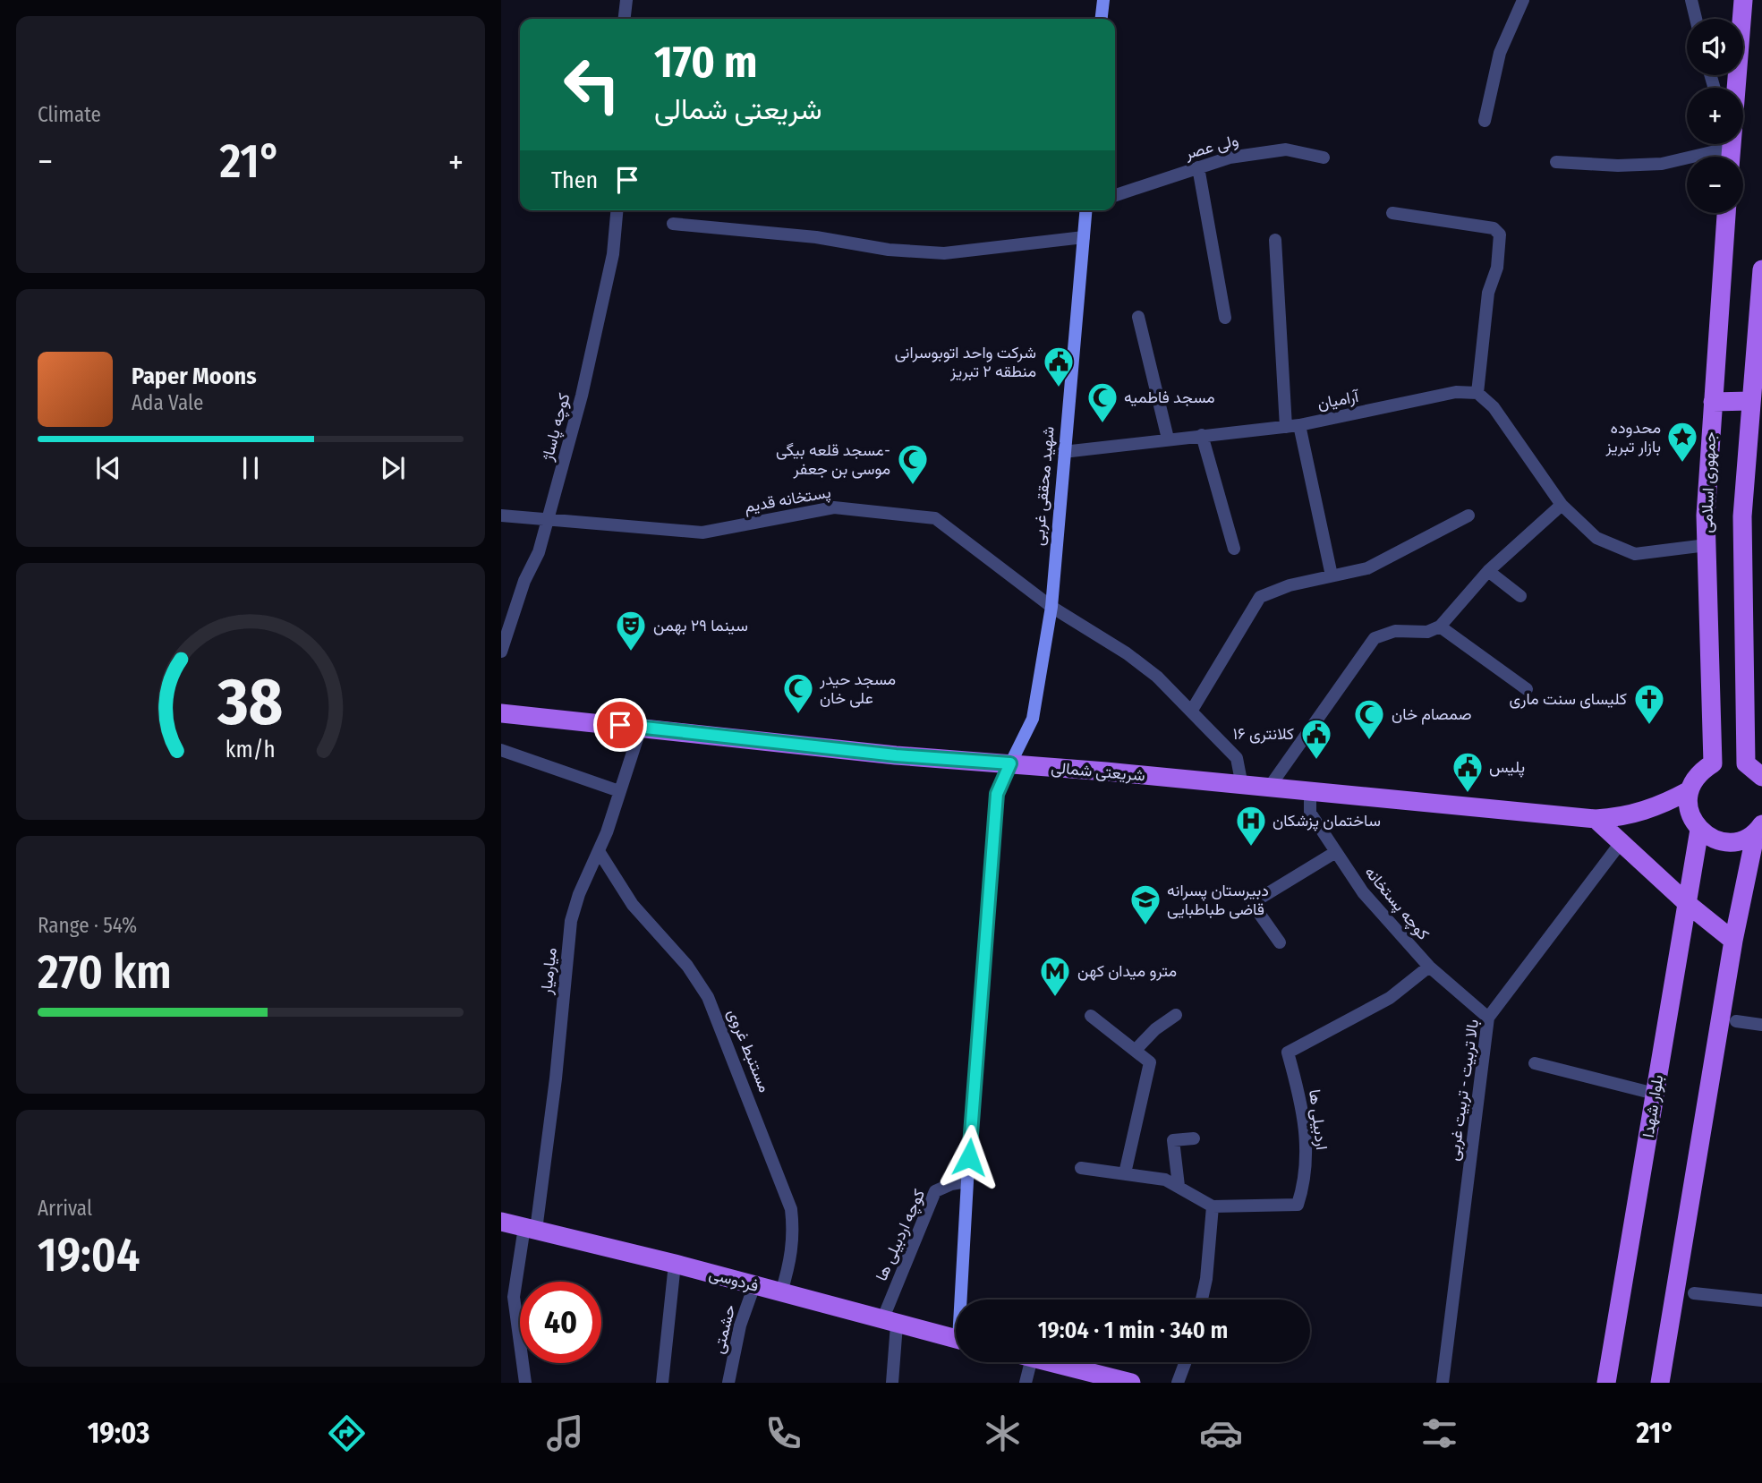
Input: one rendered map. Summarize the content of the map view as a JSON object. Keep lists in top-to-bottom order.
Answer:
{
  "streets": {
    "main road": [
      "جمهوری اسلامی",
      "شریعتی شمالی",
      "بلوار شهدا",
      "فردوسی"
    ],
    "street": [
      "ولی عصر",
      "آرامیان",
      "کوچه پاساژ",
      "شهید محققی غربی",
      "پستخانه قدیم",
      "کوچه پستخانه",
      "میارمیار",
      "مستنبط غروی",
      "بالا تربیت - تربیت غربی",
      "اردبیلی ها",
      "کوچه اردبیلی ها",
      "حشمتی"
    ]
  },
  "crossings": [
    ["آرامیان", "شهید محققی غربی"],
    ["کوچه پاساژ", "پستخانه قدیم"],
    ["جمهوری اسلامی", "شریعتی شمالی"],
    ["شهید محققی غربی", "پستخانه قدیم"],
    ["شهید محققی غربی", "شریعتی شمالی"],
    ["شهید محققی غربی", "کوچه اردبیلی ها"],
    ["پستخانه قدیم", "شریعتی شمالی"],
    ["شریعتی شمالی", "کوچه پستخانه"],
    ["شریعتی شمالی", "میارمیار"],
    ["کوچه پستخانه", "بالا تربیت - تربیت غربی"],
    ["کوچه پستخانه", "اردبیلی ها"],
    ["میارمیار", "مستنبط غروی"],
    ["میارمیار", "فردوسی"],
    ["مستنبط غروی", "فردوسی"],
    ["کوچه اردبیلی ها", "فردوسی"],
    ["فردوسی", "حشمتی"]
  ],
  "places": {
    "public building": ["شرکت واحد اتوبوسرانی منطقه ۲ تبریز", "کلانتری ۱۶", "پلیس"],
    "mosque": [
      "مسجد فاطمیه",
      "مسجد قلعه بیگی- موسی بن جعفر",
      "مسجد حیدر علی خان",
      "صمصام خان"
    ],
    "place": ["محدوده بازار تبریز"],
    "theatre": ["سینما ۲۹ بهمن"],
    "church": ["کلیسای سنت ماری"],
    "hospital": ["ساختمان پزشکان"],
    "school or university": ["دبیرستان پسرانه قاضی طباطبایی"],
    "metro station": ["مترو میدان کهن"]
  },
  "page": {
    "tile": [
      "Climate",
      ["Range · 54%", "270 km"],
      ["Arrival", "19:04"]
    ],
    "map_buttons": ["+", "−"],
    "turn": ["170 m", "شریعتی شمالی"],
    "heat": ["−", "21°", "+"],
    "then": "Then",
    "song": ["Paper Moons", "Ada Vale"],
    "limit": "40",
    "trip": "19:04 · 1 min · 340 m",
    "tabs": ["19:03", "21°"],
    "gauge": ["38", "km/h"]
  }
}
